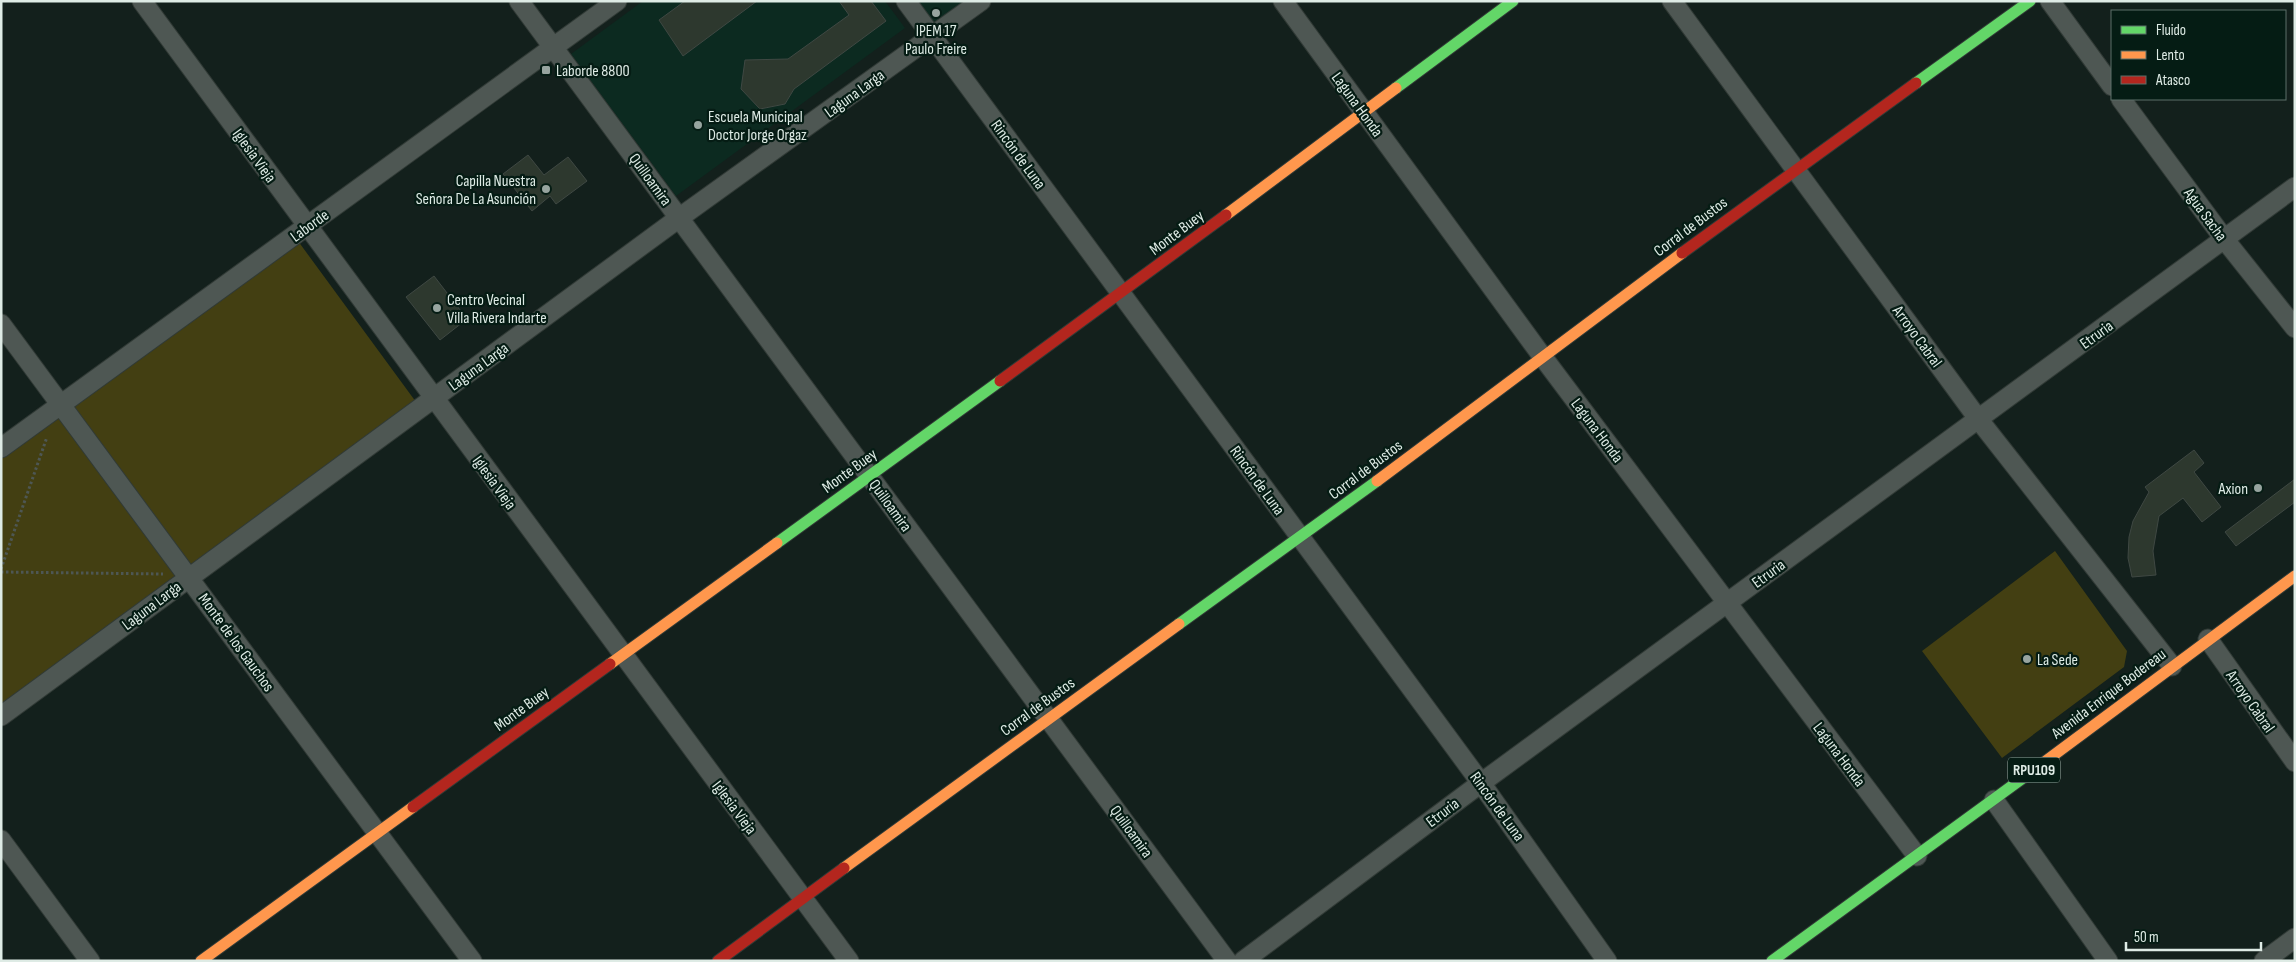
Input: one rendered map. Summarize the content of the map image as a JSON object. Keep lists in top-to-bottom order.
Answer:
{
  "streets": {
    "street": [
      "Laguna Larga",
      "Laguna Honda",
      "Rincón de Luna",
      "Iglesia Vieja",
      "Quilloamira",
      "Agua Sacha",
      "Laborde",
      "Corral de Bustos",
      "Monte Buey",
      "Etruria",
      "Arroyo Cabral",
      "Monte de los Gauchos",
      "Avenida Enrique Bodereau",
      "RPU109"
    ]
  },
  "crossings": [
    ["Laguna Larga", "Rincón de Luna"],
    ["Laguna Larga", "Iglesia Vieja"],
    ["Laguna Larga", "Quilloamira"],
    ["Laguna Larga", "Monte de los Gauchos"],
    ["Laguna Honda", "Corral de Bustos"],
    ["Laguna Honda", "Monte Buey"],
    ["Laguna Honda", "Etruria"],
    ["Laguna Honda", "Avenida Enrique Bodereau"],
    ["Rincón de Luna", "Corral de Bustos"],
    ["Rincón de Luna", "Monte Buey"],
    ["Rincón de Luna", "Etruria"],
    ["Iglesia Vieja", "Laborde"],
    ["Iglesia Vieja", "Corral de Bustos"],
    ["Iglesia Vieja", "Monte Buey"],
    ["Quilloamira", "Laborde"],
    ["Quilloamira", "Corral de Bustos"],
    ["Quilloamira", "Monte Buey"],
    ["Agua Sacha", "Etruria"],
    ["Laborde", "Monte de los Gauchos"],
    ["Corral de Bustos", "Arroyo Cabral"],
    ["Monte Buey", "Monte de los Gauchos"],
    ["Etruria", "Arroyo Cabral"],
    ["Arroyo Cabral", "Avenida Enrique Bodereau"]
  ],
  "places": {
    "other": [
      "IPEM 17 Paulo Freire",
      "Escuela Municipal Doctor Jorge Orgaz",
      "Capilla Nuestra Señora De La Asunción",
      "Centro Vecinal Villa Rivera Indarte",
      "Axion",
      "La Sede"
    ],
    "transit": ["Laborde 8800"]
  },
  "legend": ["Fluido", "Lento", "Atasco"],
  "scale_bar": "50 m"
}
